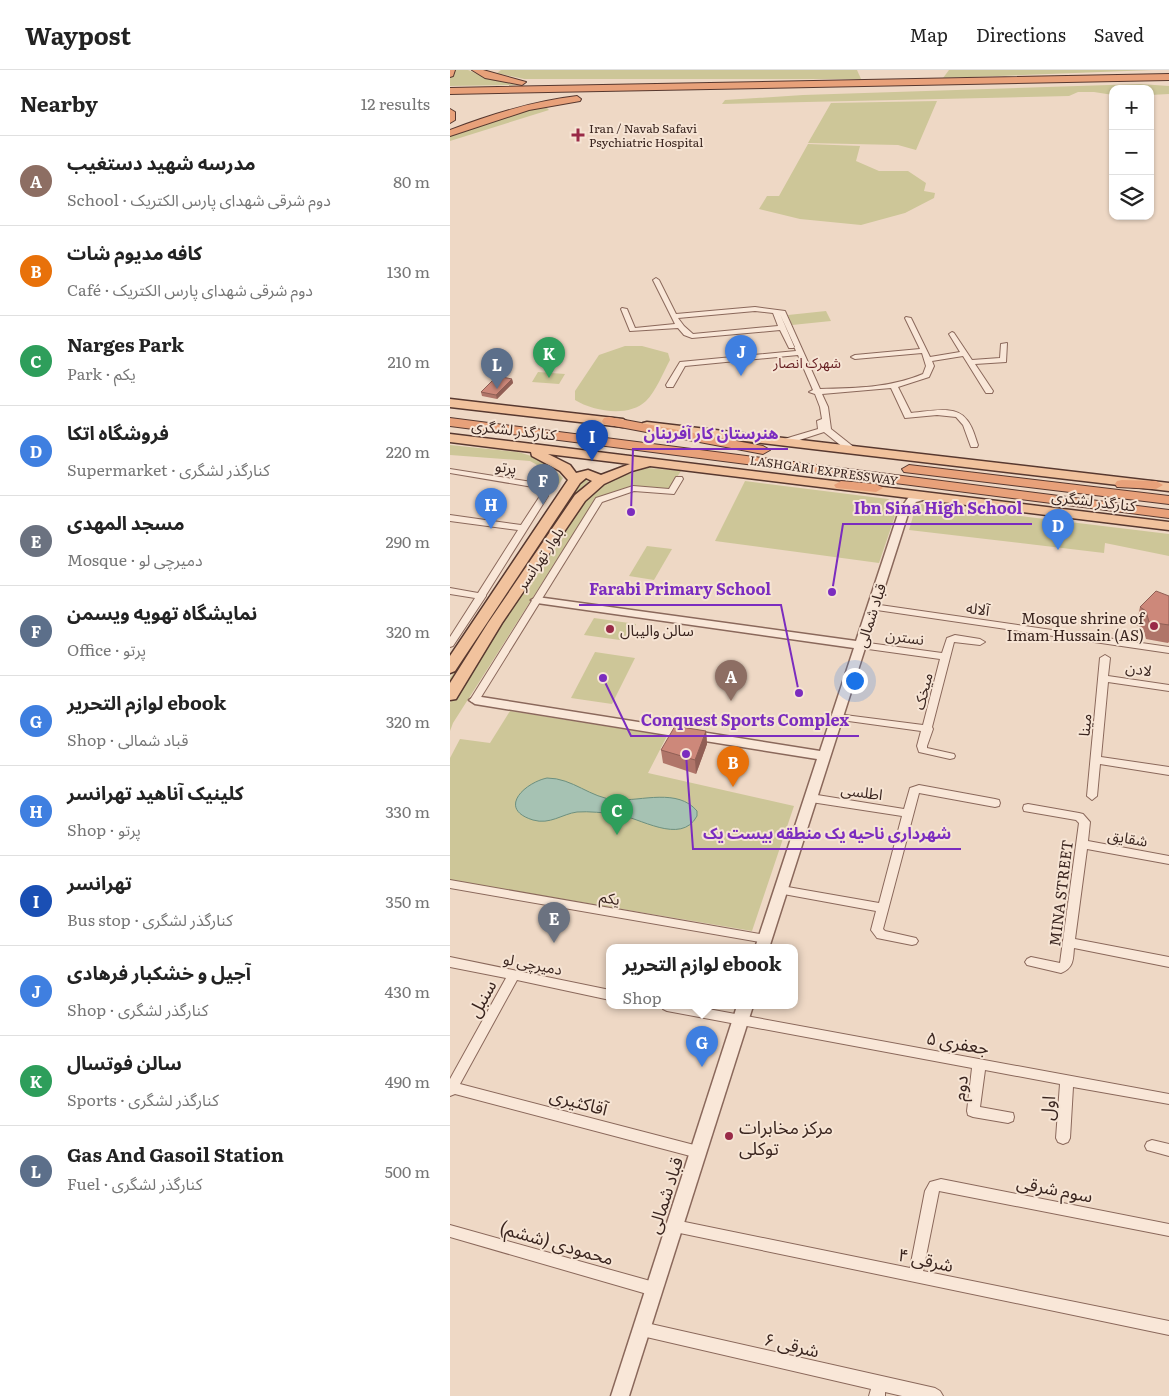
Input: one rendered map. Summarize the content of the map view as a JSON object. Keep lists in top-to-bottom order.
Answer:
{
  "streets": {
    "highway": ["LASHGARI EXPRESSWAY"],
    "main road": ["کنارگذر لشگری", "بلوار تهرانسر"],
    "street": [
      "پرتو",
      "آلاله",
      "قباد شمالی",
      "نسترن",
      "لادن",
      "میخک",
      "مینا",
      "اطلسی",
      "شقایق",
      "MINA STREET",
      "یکم",
      "دمیرچی لو",
      "سنبل",
      "جعفری ۵",
      "دوم",
      "آقاکثیری",
      "اول",
      "سوم شرقی",
      "محمودی (ششم)",
      "۴ شرقی",
      "۶ شرقی"
    ]
  },
  "crossings": [
    ["کنارگذر لشگری", "LASHGARI EXPRESSWAY"],
    ["کنارگذر لشگری", "بلوار تهرانسر"],
    ["آلاله", "قباد شمالی"],
    ["قباد شمالی", "نسترن"],
    ["قباد شمالی", "اطلسی"],
    ["قباد شمالی", "یکم"],
    ["قباد شمالی", "جعفری ۵"],
    ["قباد شمالی", "آقاکثیری"],
    ["قباد شمالی", "محمودی (ششم)"],
    ["قباد شمالی", "۴ شرقی"],
    ["قباد شمالی", "۶ شرقی"],
    ["نسترن", "میخک"],
    ["لادن", "مینا"],
    ["شقایق", "MINA STREET"],
    ["دمیرچی لو", "سنبل"],
    ["سنبل", "آقاکثیری"],
    ["جعفری ۵", "دوم"],
    ["جعفری ۵", "اول"],
    ["سوم شرقی", "۴ شرقی"]
  ],
  "districts": ["شهرک انصار"],
  "places": {
    "health": ["Iran / Navab Safavi Psychiatric Hospital"],
    "other": [
      "هنرستان کار آفرینان",
      "Ibn Sina High School",
      "Mosque shrine of Imam Hussain (AS)",
      "سالن والیبال",
      "Conquest Sports Complex",
      "Farabi Primary School",
      "شهرداری ناحیه یک منطقه بیست یک",
      "مرکز مخابرات توکلی"
    ]
  },
  "page": {
    "header": "Waypost",
    "nav": ["Map", "Directions", "Saved"],
    "heading": ["Nearby", "12 results"],
    "map_buttons": ["+", "−"],
    "list": [
      {
        "mark": "A",
        "name": "مدرسه شهید دستغیب",
        "note": "School · دوم شرقی شهدای پارس الکتریک",
        "value": "80 m"
      },
      {
        "mark": "B",
        "name": "کافه مدیوم شات",
        "note": "Café · دوم شرقی شهدای پارس الکتریک",
        "value": "130 m"
      },
      {
        "mark": "C",
        "name": "Narges Park",
        "note": "Park · یکم",
        "value": "210 m"
      },
      {
        "mark": "D",
        "name": "فروشگاه اتکا",
        "note": "Supermarket · کنارگذر لشگری",
        "value": "220 m"
      },
      {
        "mark": "E",
        "name": "مسجد المهدی",
        "note": "Mosque · دمیرچی لو",
        "value": "290 m"
      },
      {
        "mark": "F",
        "name": "نمایشگاه تهویه ویسمن",
        "note": "Office · پرتو",
        "value": "320 m"
      },
      {
        "mark": "G",
        "name": "لوازم التحریر ebook",
        "note": "Shop · قباد شمالی",
        "value": "320 m"
      },
      {
        "mark": "H",
        "name": "کلینیک آناهید تهرانسر",
        "note": "Shop · پرتو",
        "value": "330 m"
      },
      {
        "mark": "I",
        "name": "تهرانسر",
        "note": "Bus stop · کنارگذر لشگری",
        "value": "350 m"
      },
      {
        "mark": "J",
        "name": "آجیل و خشکبار فرهادی",
        "note": "Shop · کنارگذر لشگری",
        "value": "430 m"
      },
      {
        "mark": "K",
        "name": "سالن فوتسال",
        "note": "Sports · کنارگذر لشگری",
        "value": "490 m"
      },
      {
        "mark": "L",
        "name": "Gas And Gasoil Station",
        "note": "Fuel · کنارگذر لشگری",
        "value": "500 m"
      }
    ],
    "pins": [
      "J",
      "K",
      "L",
      "I",
      "F",
      "H",
      "D",
      "A",
      "B",
      "C",
      "E",
      "G"
    ],
    "popup": ["لوازم التحریر ebook", "Shop"]
  }
}
